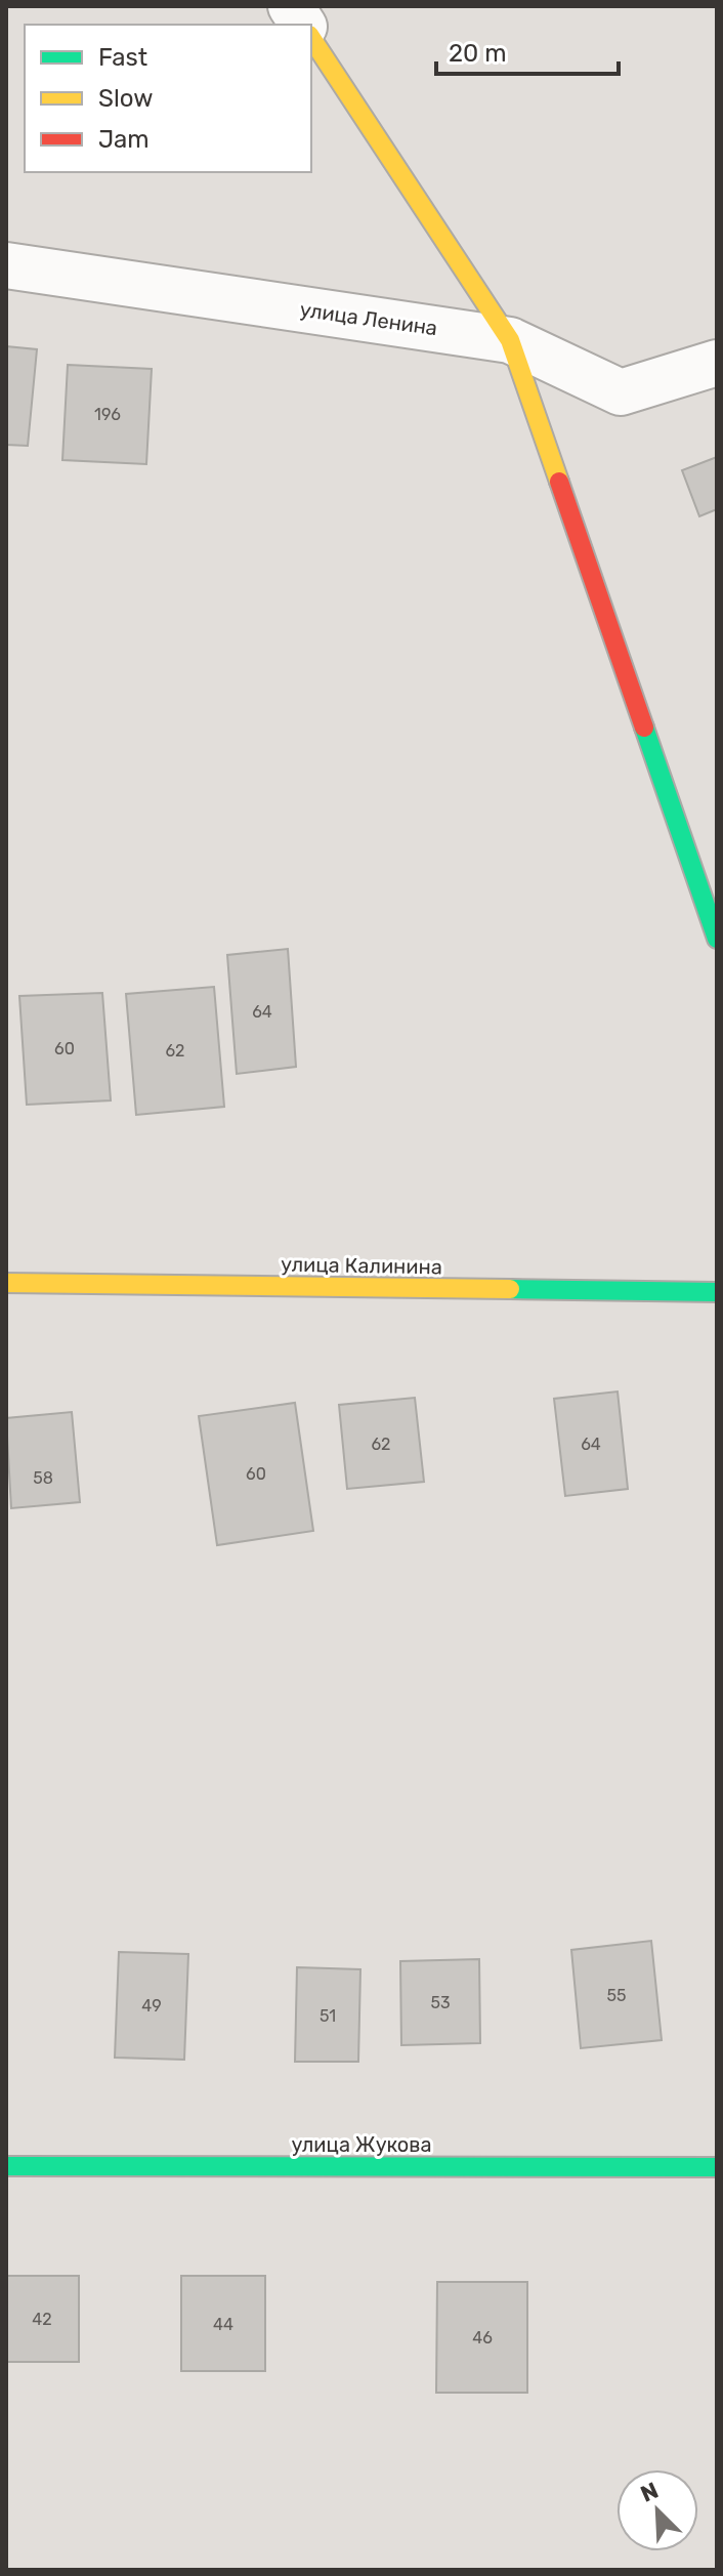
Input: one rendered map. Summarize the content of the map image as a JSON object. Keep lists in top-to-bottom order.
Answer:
{
  "streets": {
    "street": ["улица Ленина", "улица Калинина", "улица Жукова"]
  },
  "house_numbers": [
    "196",
    "64",
    "60",
    "62",
    "62",
    "64",
    "60",
    "58",
    "55",
    "53",
    "49",
    "51",
    "42",
    "44",
    "46"
  ],
  "legend": ["Fast", "Slow", "Jam"],
  "scale_bar": "20 m",
  "north": "top left"
}
